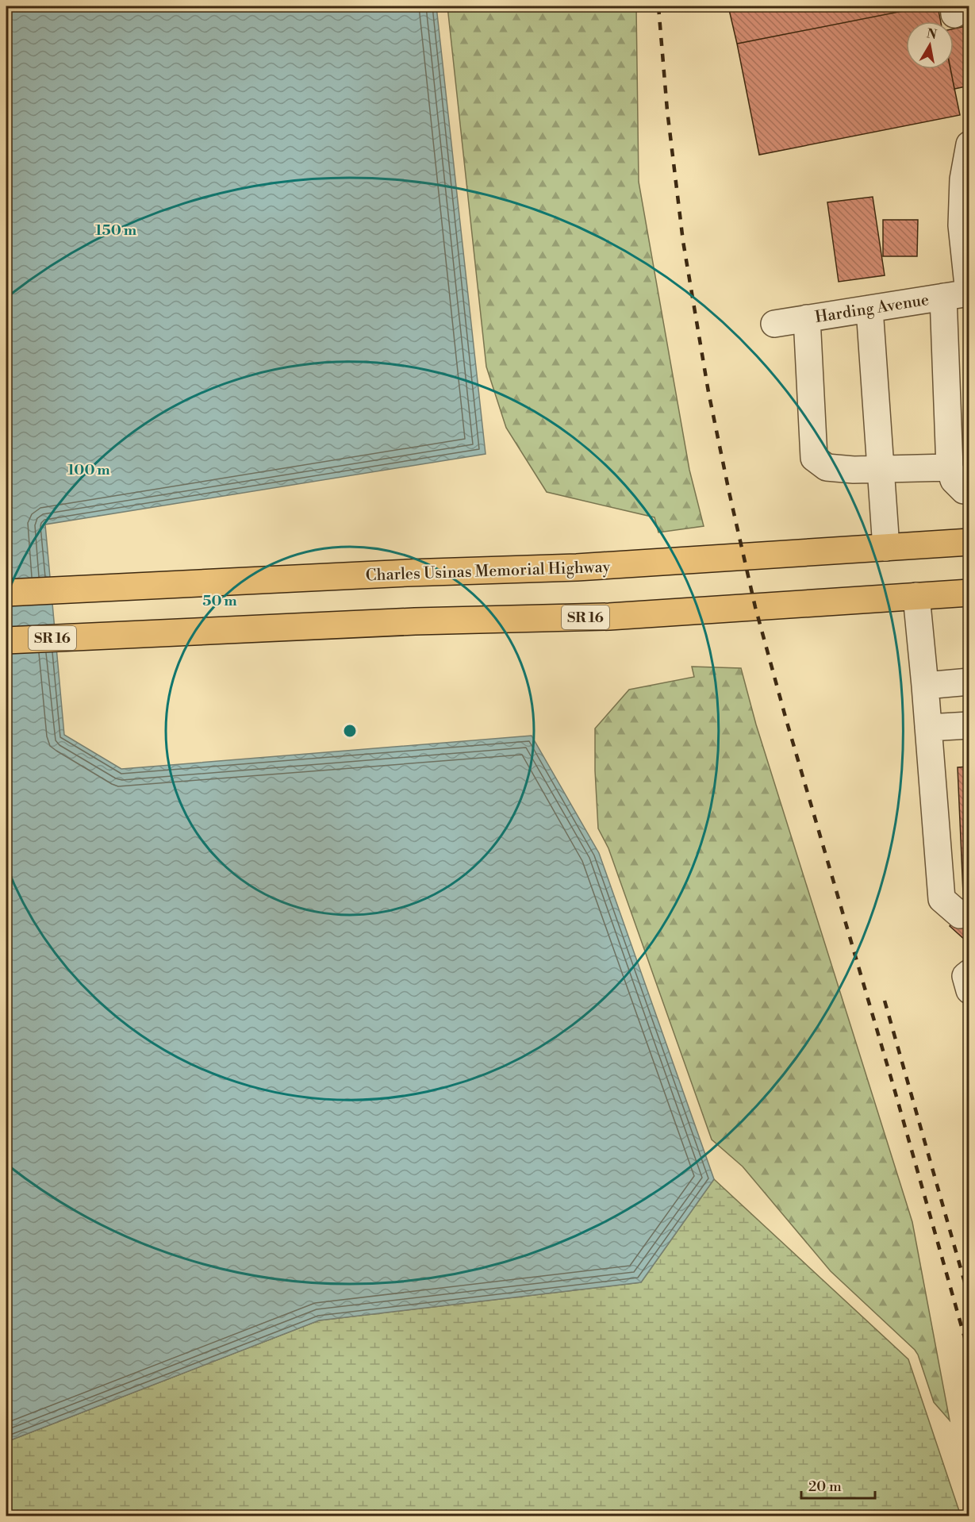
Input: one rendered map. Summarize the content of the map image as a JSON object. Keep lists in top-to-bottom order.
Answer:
{
  "streets": {
    "highway": ["Charles Usinas Memorial Highway", "SR 16"],
    "street": ["Harding Avenue"]
  },
  "scale_bar": "20 m",
  "north": "top",
  "rings": ["150 m", "100 m", "50 m"]
}
